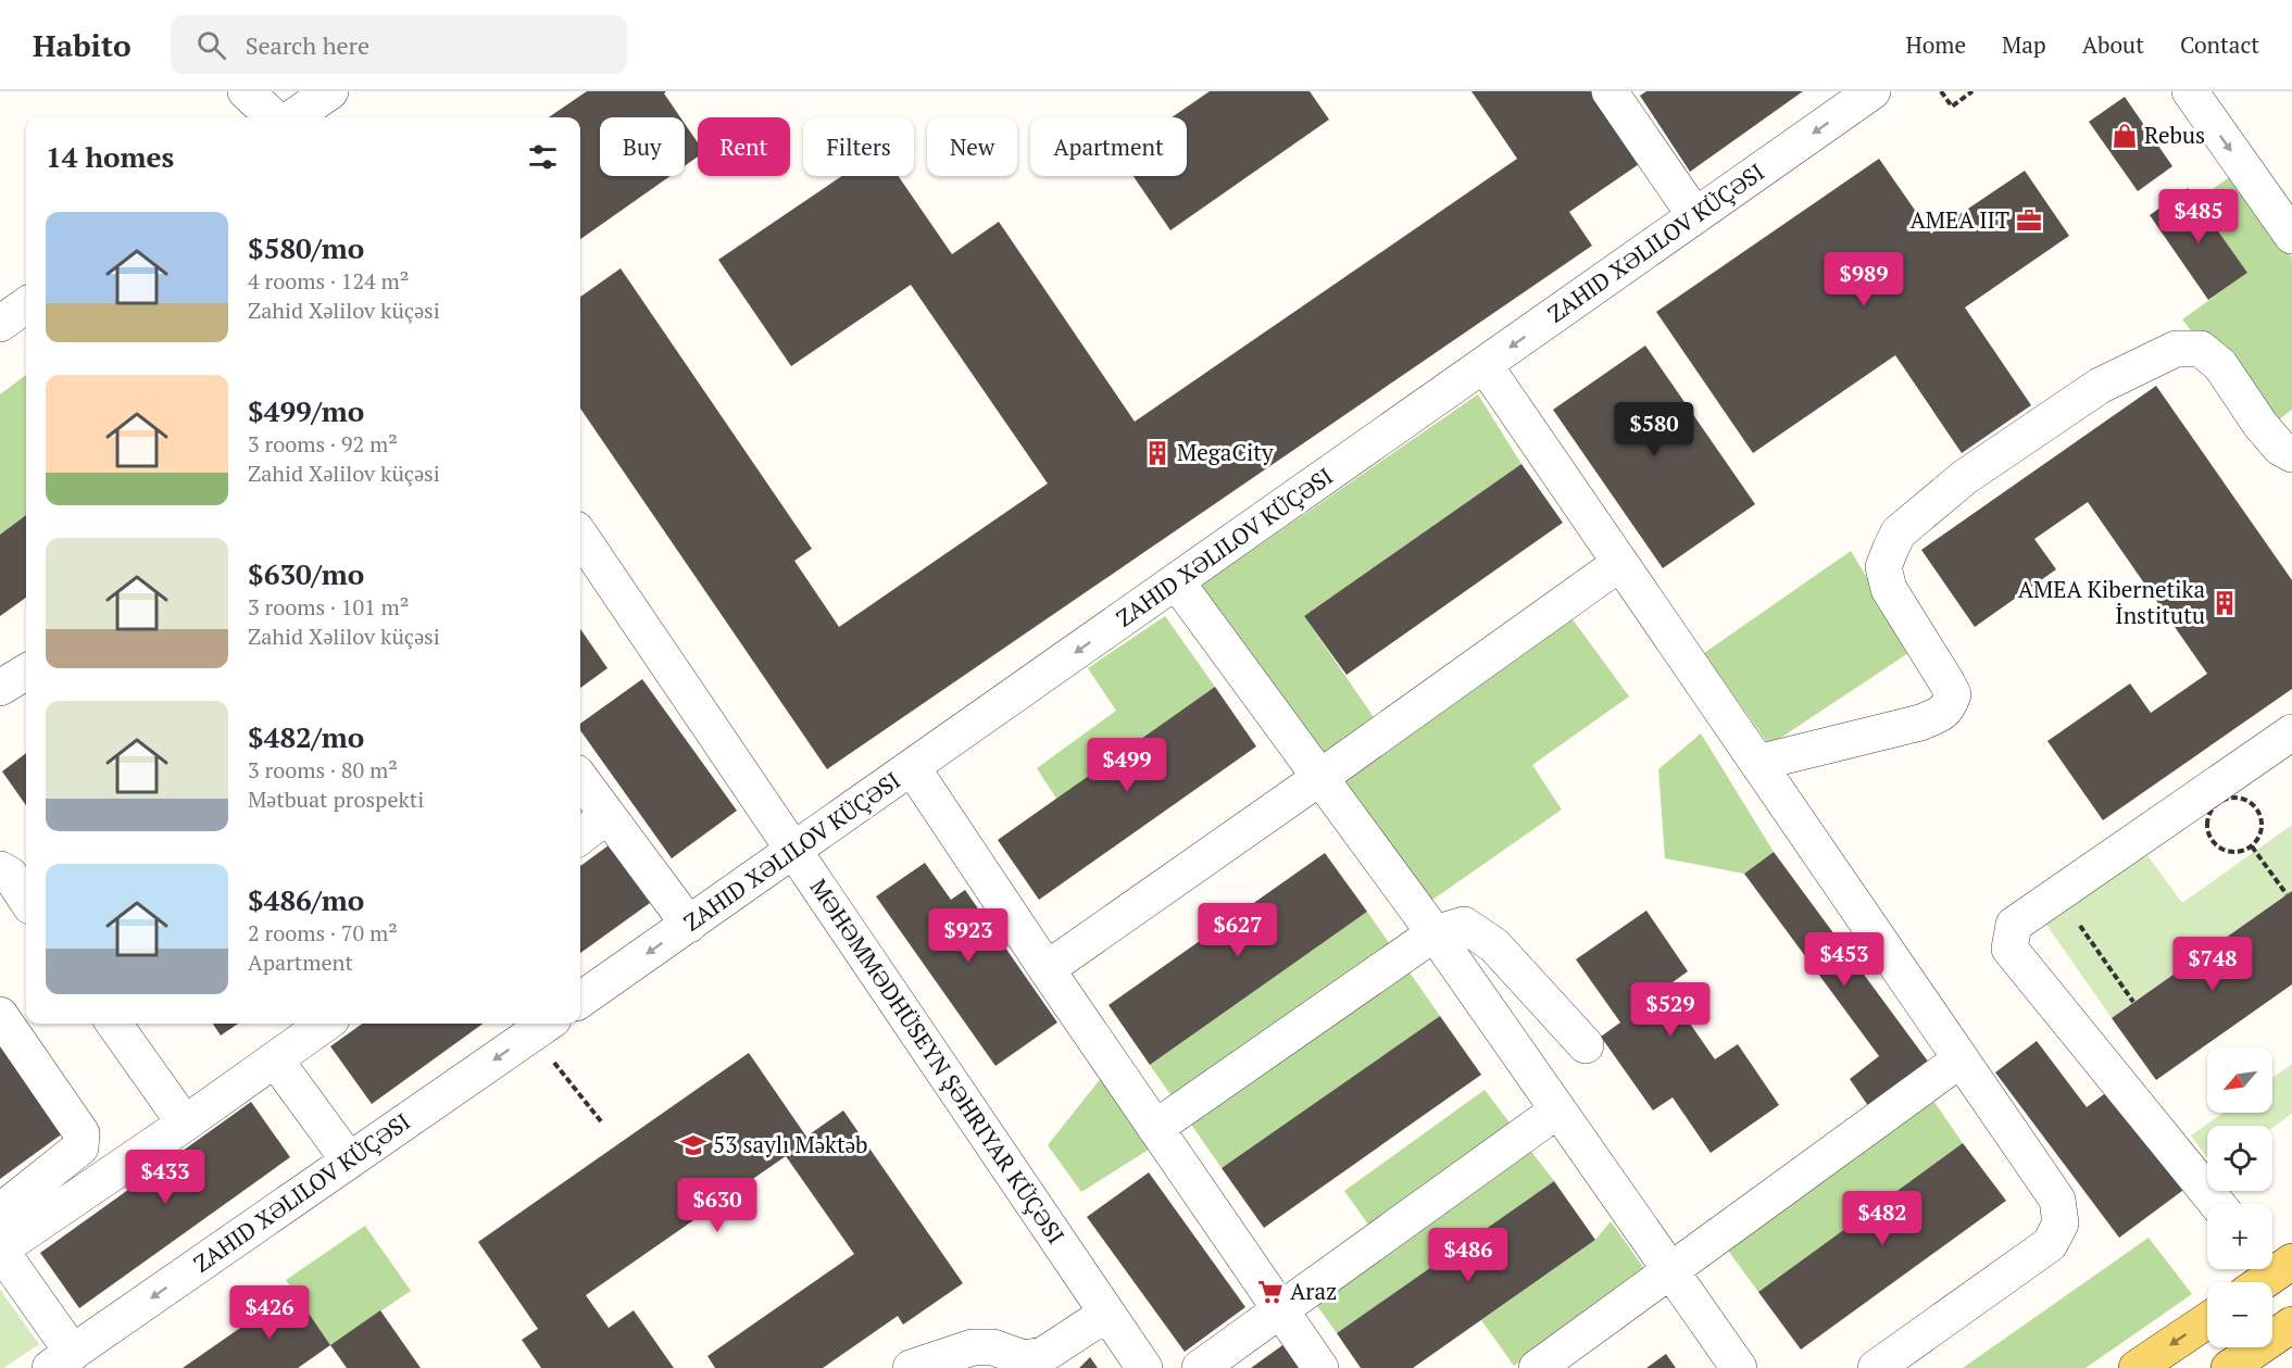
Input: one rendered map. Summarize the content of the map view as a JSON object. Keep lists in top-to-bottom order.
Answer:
{
  "streets": {
    "street": ["ZAHID XƏLILOV KÜÇƏSI", "MƏHƏMMƏDHÜSEYN ŞƏHRIYAR KÜÇƏSI"]
  },
  "crossings": [
    ["ZAHID XƏLILOV KÜÇƏSI", "MƏHƏMMƏDHÜSEYN ŞƏHRIYAR KÜÇƏSI"]
  ],
  "places": {
    "shop": ["Rebus"],
    "office": ["AMEA IIT"],
    "building": ["MegaCity", "AMEA Kibernetika İnstitutu"],
    "school or university": ["53 saylı Məktəb"],
    "supermarket": ["Araz"]
  },
  "north": "bottom left",
  "page": {
    "header": "Habito",
    "search": "Search here",
    "nav": [
      "Home",
      "Map",
      "About",
      "Contact"
    ],
    "chip": [
      "Buy",
      "Rent",
      "Filters",
      "New",
      "Apartment"
    ],
    "heading": "14 homes",
    "price": [
      "$485",
      "$989",
      "$580",
      "$499",
      "$627",
      "$923",
      "$453",
      "$748",
      "$529",
      "$433",
      "$630",
      "$482",
      "$486",
      "$426"
    ],
    "list": [
      {
        "name": "$580/mo",
        "note": "4 rooms · 124 m² · Zahid Xəlilov küçəsi"
      },
      {
        "name": "$499/mo",
        "note": "3 rooms · 92 m² · Zahid Xəlilov küçəsi"
      },
      {
        "name": "$630/mo",
        "note": "3 rooms · 101 m² · Zahid Xəlilov küçəsi"
      },
      {
        "name": "$482/mo",
        "note": "3 rooms · 80 m² · Mətbuat prospekti"
      },
      {
        "name": "$486/mo",
        "note": "2 rooms · 70 m² · Apartment"
      }
    ],
    "map_buttons": ["+", "−"]
  }
}
